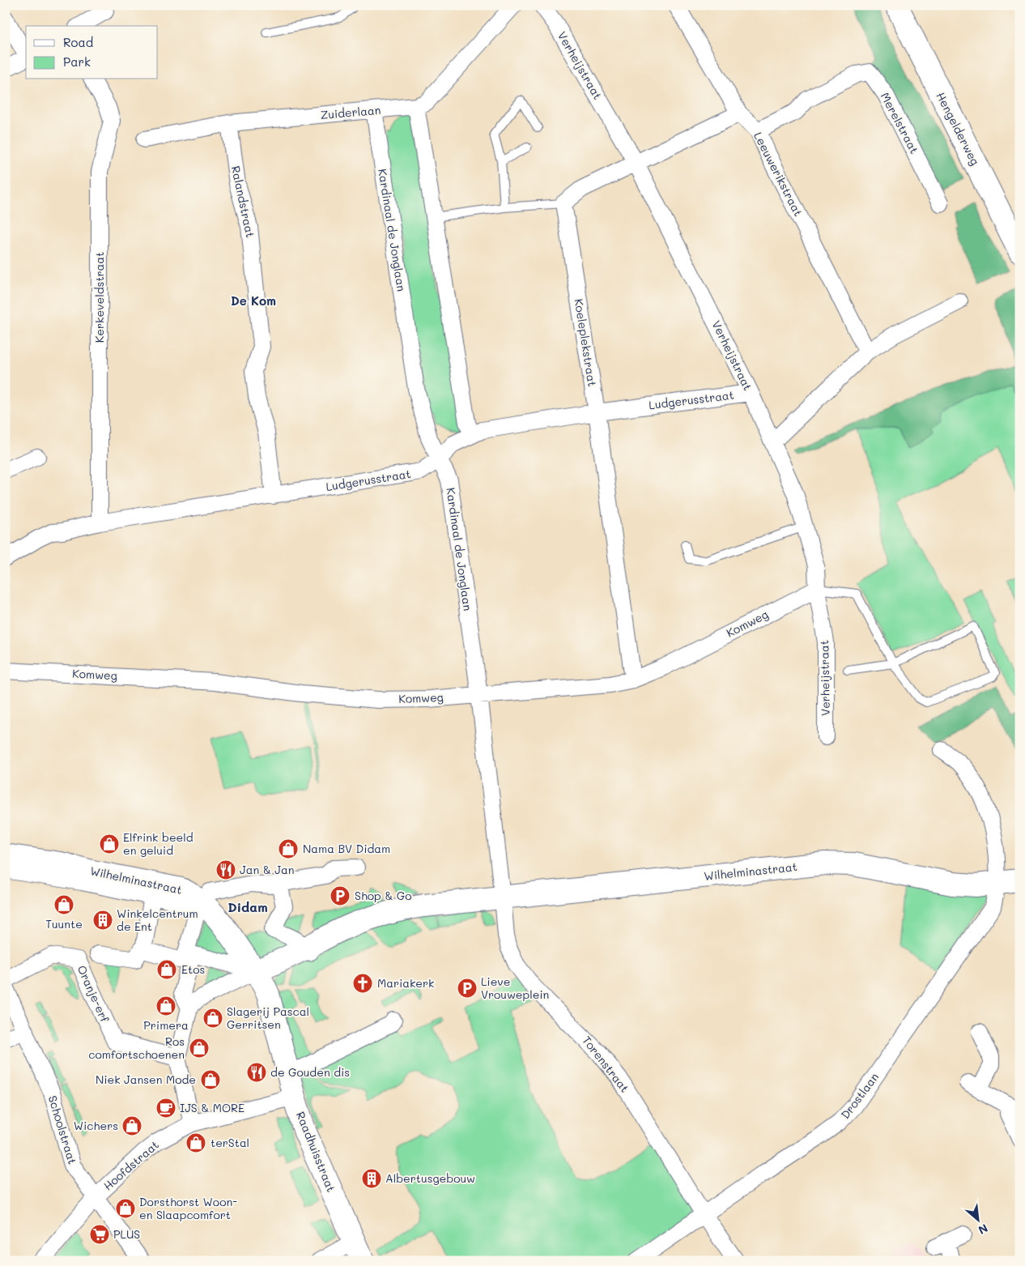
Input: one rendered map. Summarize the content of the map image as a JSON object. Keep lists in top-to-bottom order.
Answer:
{
  "streets": {
    "street": [
      "Verheijstraat",
      "Zuiderlaan",
      "Merelstraat",
      "Hengelderweg",
      "Leeuwerikstraat",
      "Ralandstraat",
      "Kardinaal de Jonglaan",
      "Kerkeveldstraat",
      "Koeleplekstraat",
      "Ludgerusstraat",
      "Komweg",
      "Wilhelminastraat",
      "Oranje-erf",
      "Torenstraat",
      "Drostlaan",
      "Schoolstraat",
      "Raadhuisstraat",
      "Hoofdstraat"
    ]
  },
  "crossings": [
    ["Verheijstraat", "Ludgerusstraat"],
    ["Verheijstraat", "Komweg"],
    ["Zuiderlaan", "Ralandstraat"],
    ["Zuiderlaan", "Kardinaal de Jonglaan"],
    ["Merelstraat", "Leeuwerikstraat"],
    ["Ralandstraat", "Ludgerusstraat"],
    ["Kardinaal de Jonglaan", "Ludgerusstraat"],
    ["Kardinaal de Jonglaan", "Komweg"],
    ["Kardinaal de Jonglaan", "Wilhelminastraat"],
    ["Kardinaal de Jonglaan", "Torenstraat"],
    ["Kerkeveldstraat", "Ludgerusstraat"],
    ["Koeleplekstraat", "Ludgerusstraat"],
    ["Koeleplekstraat", "Komweg"],
    ["Wilhelminastraat", "Torenstraat"],
    ["Wilhelminastraat", "Drostlaan"],
    ["Wilhelminastraat", "Raadhuisstraat"],
    ["Torenstraat", "Drostlaan"],
    ["Schoolstraat", "Hoofdstraat"],
    ["Raadhuisstraat", "Hoofdstraat"]
  ],
  "districts": ["De Kom", "Didam"],
  "places": {
    "shop": [
      "Elfrink beeld en geluid",
      "Nama BV Didam",
      "Tuunte",
      "Etos",
      "Primera",
      "Slagerij Pascal Gerritsen",
      "Ros comfortschoenen",
      "Niek Jansen Mode",
      "Wichers",
      "terStal",
      "Dorsthorst Woon- en Slaapcomfort"
    ],
    "restaurant": ["Jan & Jan", "de Gouden dis"],
    "parking": ["Shop & Go", "Lieve Vrouweplein"],
    "building": ["Winkelcentrum de Ent", "Albertusgebouw"],
    "church": ["Mariakerk"],
    "cafe": ["IJS & MORE"],
    "supermarket": ["PLUS"]
  },
  "legend": ["Road", "Park"],
  "north": "bottom right"
}
